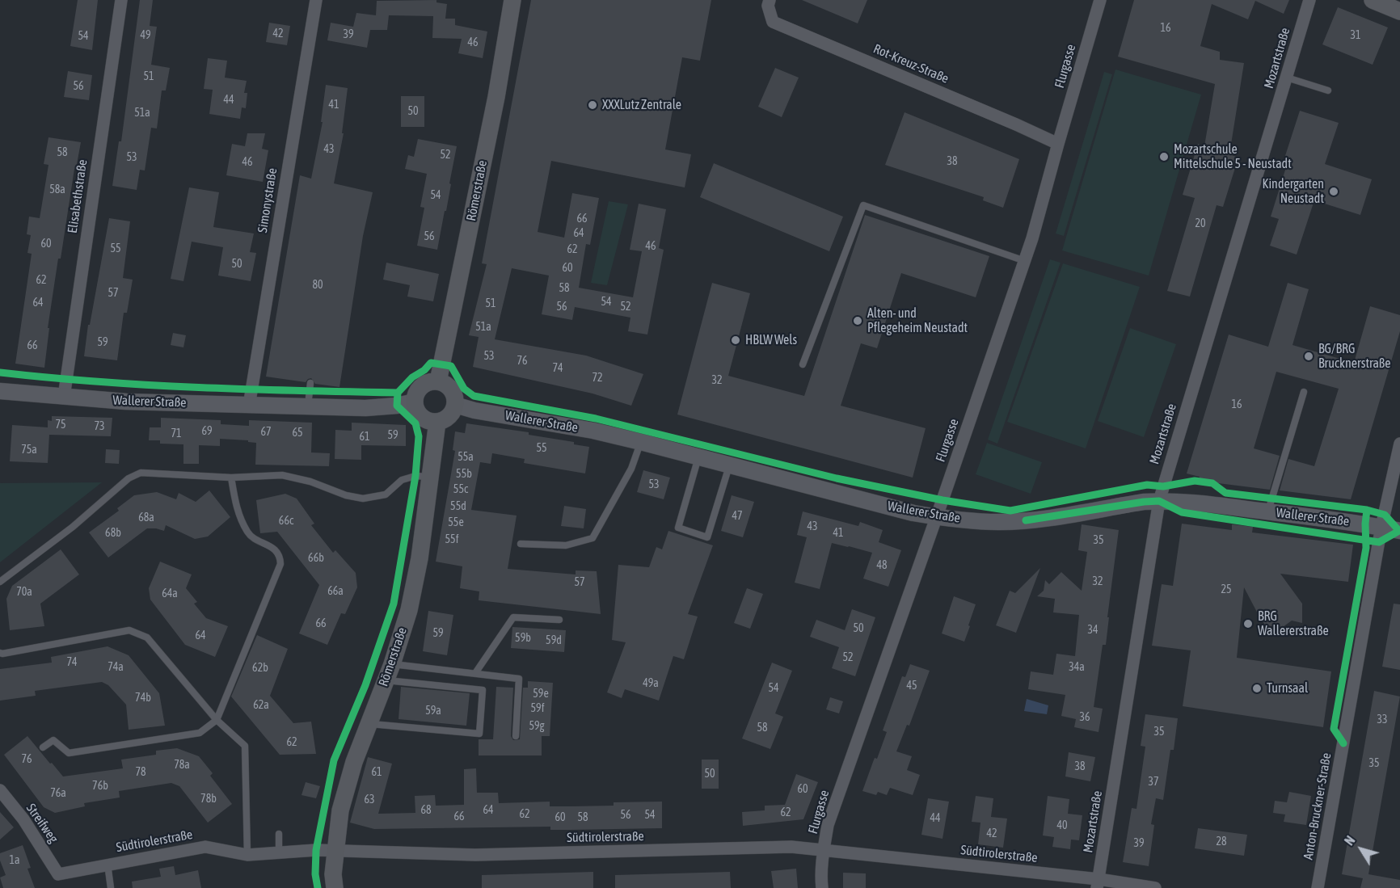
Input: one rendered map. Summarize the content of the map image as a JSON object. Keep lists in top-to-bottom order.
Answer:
{
  "streets": {
    "main road": ["Römerstraße"],
    "street": [
      "Mozartstraße",
      "Rot-Kreuz-Straße",
      "Flurgasse",
      "Elisabethstraße",
      "Simonystraße",
      "Wallerer Straße",
      "Anton-Bruckner-Straße",
      "Streifweg",
      "Südtirolerstraße"
    ]
  },
  "crossings": [
    ["Mozartstraße", "Wallerer Straße"],
    ["Mozartstraße", "Südtirolerstraße"],
    ["Rot-Kreuz-Straße", "Flurgasse"],
    ["Flurgasse", "Wallerer Straße"],
    ["Flurgasse", "Südtirolerstraße"],
    ["Römerstraße", "Wallerer Straße"],
    ["Römerstraße", "Südtirolerstraße"],
    ["Elisabethstraße", "Wallerer Straße"],
    ["Simonystraße", "Wallerer Straße"],
    ["Wallerer Straße", "Anton-Bruckner-Straße"],
    ["Streifweg", "Südtirolerstraße"]
  ],
  "places": [
    "XXXLutz Zentrale",
    "Mozartschule Mittelschule 5 - Neustadt",
    "Kindergarten Neustadt",
    "Alten- und Pflegeheim Neustadt",
    "HBLW Wels",
    "BG/BRG Brucknerstraße",
    "BRG Wallererstraße",
    "Turnsaal"
  ],
  "house_numbers": [
    "16",
    "42",
    "39",
    "49",
    "31",
    "54",
    "46",
    "51",
    "56",
    "44",
    "41",
    "50",
    "51a",
    "43",
    "58",
    "52",
    "53",
    "38",
    "46",
    "58a",
    "54",
    "66",
    "20",
    "64",
    "56",
    "60",
    "46",
    "55",
    "62",
    "50",
    "60",
    "62",
    "80",
    "58",
    "57",
    "54",
    "64",
    "51",
    "56",
    "52",
    "51a",
    "59",
    "66",
    "53",
    "76",
    "74",
    "72",
    "32",
    "16",
    "75",
    "73",
    "69",
    "67",
    "65",
    "71",
    "59",
    "61",
    "55",
    "75a",
    "55a",
    "55b",
    "53",
    "55c",
    "55d",
    "47",
    "68a",
    "66c",
    "55e",
    "43",
    "68b",
    "41",
    "55f",
    "35",
    "66b",
    "48",
    "32",
    "57",
    "25",
    "66a",
    "70a",
    "64a",
    "66",
    "50",
    "34",
    "59",
    "64",
    "59b",
    "59d",
    "52",
    "74",
    "74a",
    "34a",
    "62b",
    "49a",
    "45",
    "54",
    "59e",
    "74b",
    "62a",
    "59f",
    "59a",
    "36",
    "33",
    "59g",
    "58",
    "35",
    "62",
    "76",
    "35",
    "78a",
    "38",
    "78",
    "61",
    "50",
    "37",
    "76b",
    "60",
    "76a",
    "78b",
    "63",
    "68",
    "64",
    "62",
    "62",
    "56",
    "54",
    "66",
    "60",
    "58",
    "44",
    "40",
    "42",
    "28",
    "39",
    "1a"
  ],
  "north": "top left"
}
